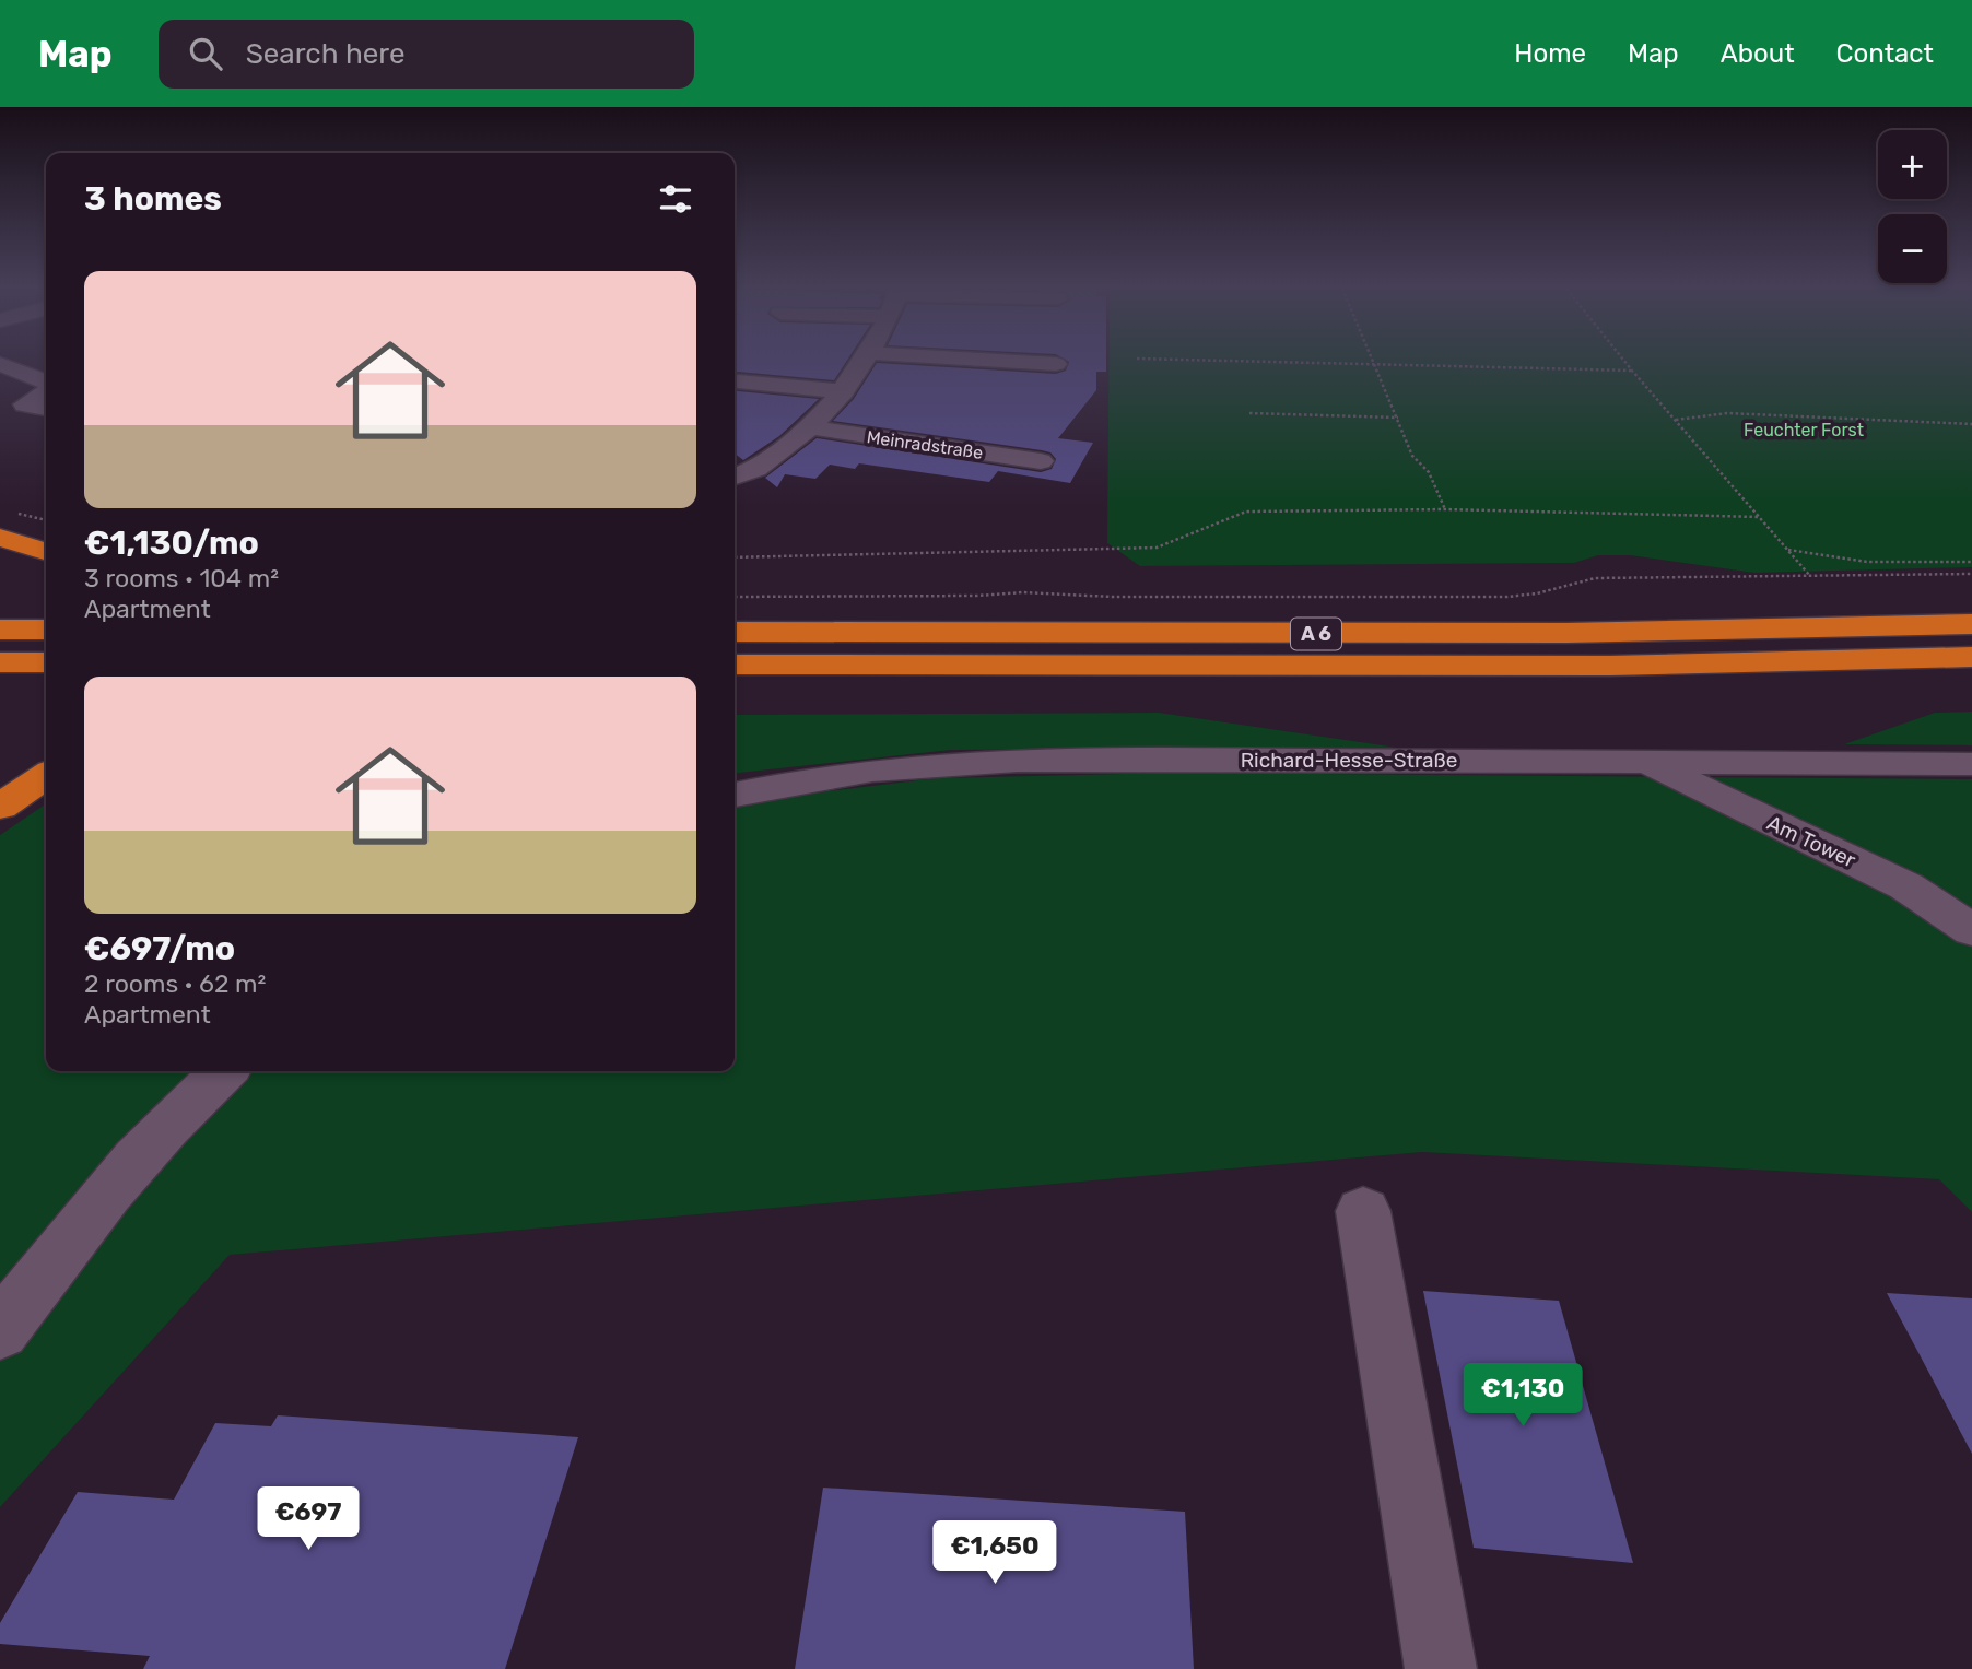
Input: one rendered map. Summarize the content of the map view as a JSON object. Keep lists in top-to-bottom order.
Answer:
{
  "streets": {
    "highway": ["A 6"],
    "street": ["Meinradstraße", "Richard-Hesse-Straße", "Am Tower"]
  },
  "crossings": [
    ["Richard-Hesse-Straße", "Am Tower"]
  ],
  "parks": ["Feuchter Forst"],
  "page": {
    "header": "Map",
    "search": "Search here",
    "nav": [
      "Home",
      "Map",
      "About",
      "Contact"
    ],
    "map_buttons": ["+", "−"],
    "heading": "3 homes",
    "list": [
      {
        "name": "€1,130/mo",
        "note": "3 rooms · 104 m² · Apartment"
      },
      {
        "name": "€697/mo",
        "note": "2 rooms · 62 m² · Apartment"
      }
    ],
    "price": ["€1,130", "€697", "€1,650"]
  }
}
